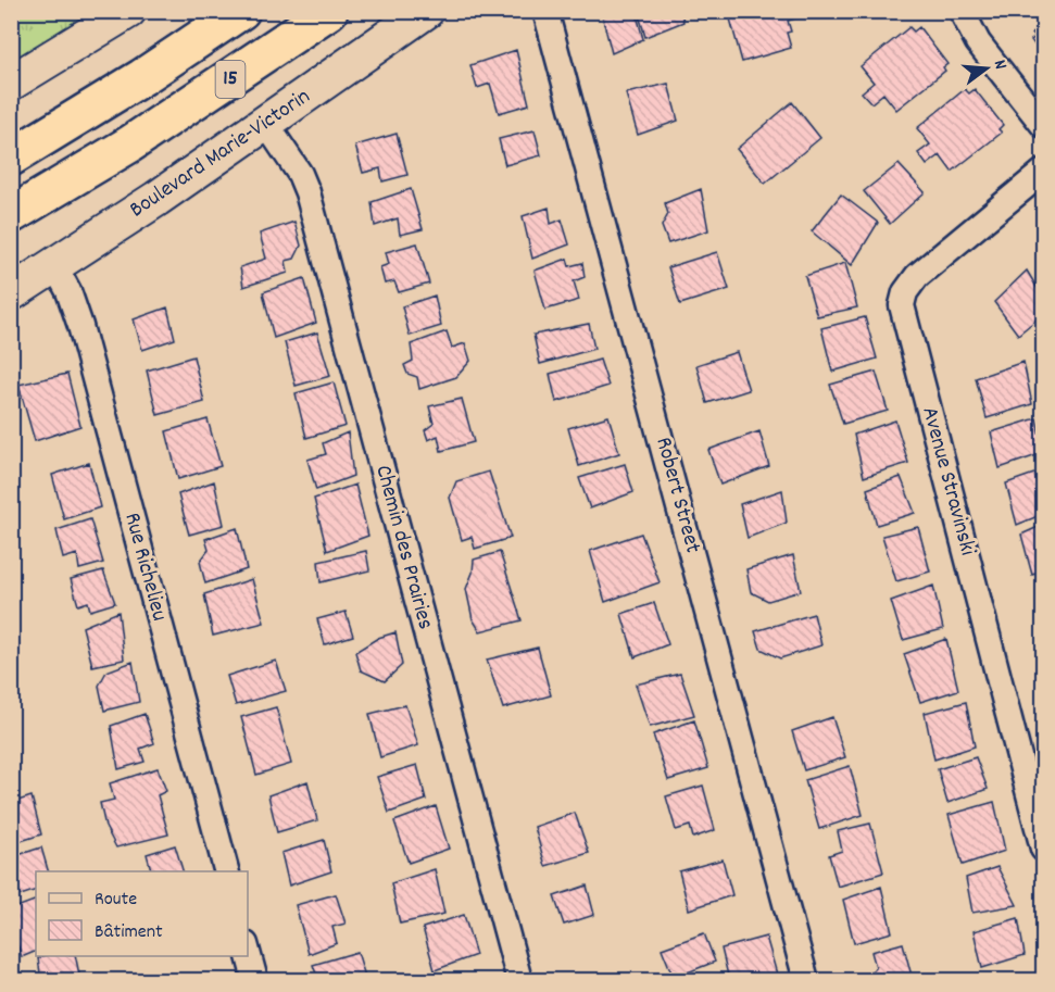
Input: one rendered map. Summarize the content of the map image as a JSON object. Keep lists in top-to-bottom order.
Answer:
{
  "streets": {
    "highway": ["15"],
    "main road": ["Boulevard Marie-Victorin"],
    "street": [
      "Avenue Stravinski",
      "Robert Street",
      "Chemin des Prairies",
      "Rue Richelieu"
    ]
  },
  "crossings": [
    ["Boulevard Marie-Victorin", "Chemin des Prairies"],
    ["Boulevard Marie-Victorin", "Rue Richelieu"]
  ],
  "legend": ["Route", "Bâtiment"],
  "north": "right"
}
